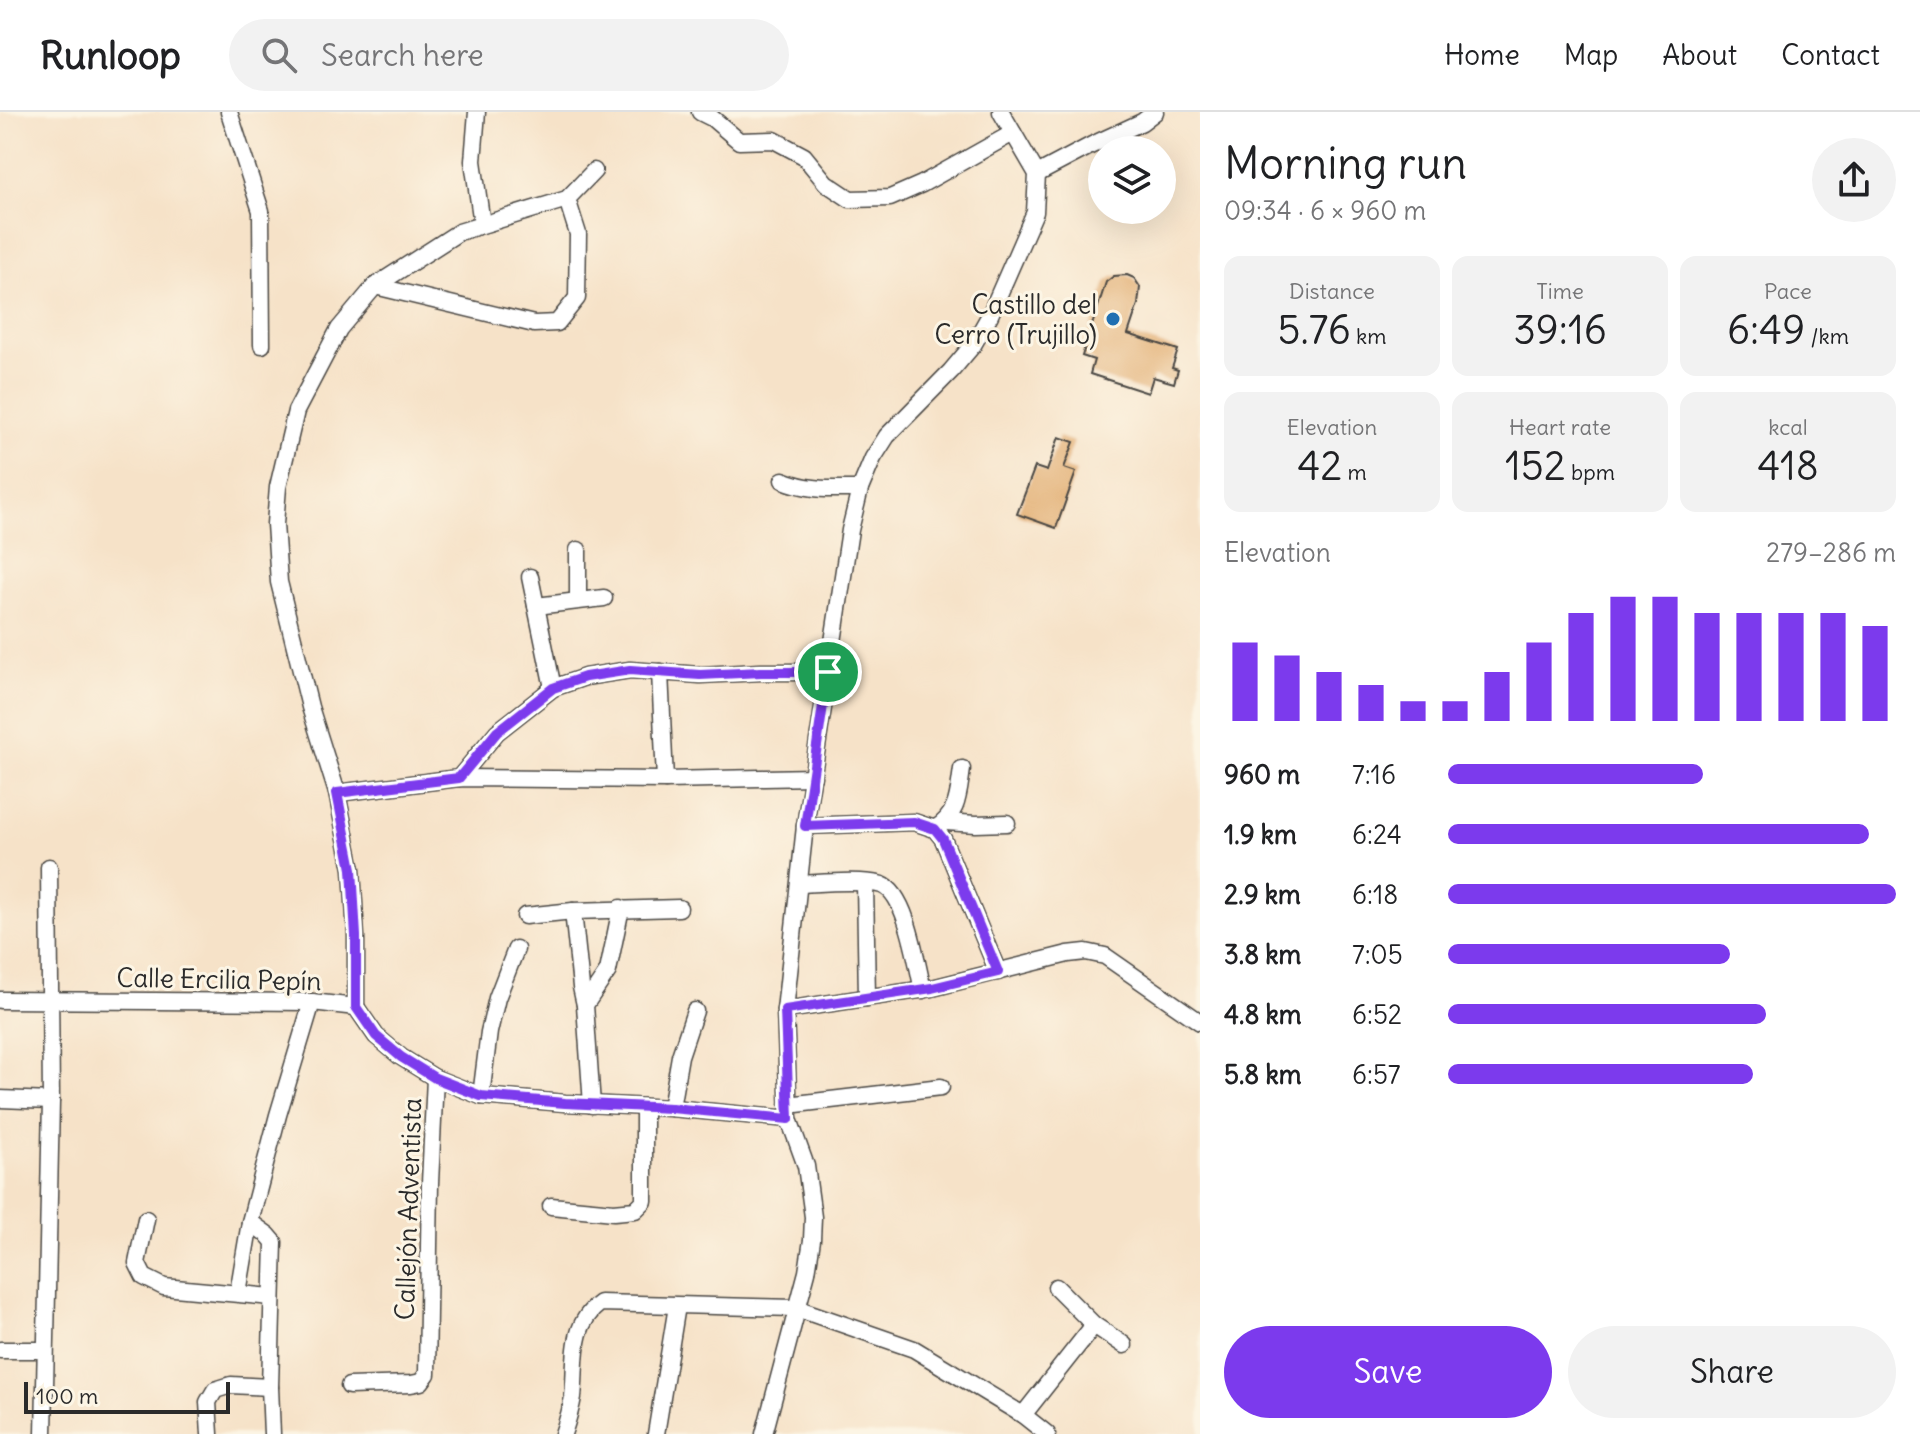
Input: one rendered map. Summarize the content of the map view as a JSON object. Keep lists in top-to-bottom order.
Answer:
{
  "streets": {
    "street": ["Calle Ercilia Pepín", "Callejón Adventista"]
  },
  "crossings": [
    ["Calle Ercilia Pepín", "Callejón Adventista"]
  ],
  "places": ["Castillo del Cerro (Trujillo)"],
  "scale_bar": "100 m",
  "page": {
    "header": "Runloop",
    "search": "Search here",
    "nav": [
      "Home",
      "Map",
      "About",
      "Contact"
    ],
    "heading": ["Morning run", "09:34 · 6 × 960 m"],
    "stats": [
      ["Distance", "5.76 km"],
      ["Time", "39:16"],
      ["Pace", "6:49 /km"],
      ["Elevation", "42 m"],
      ["Heart rate", "152 bpm"],
      ["kcal", "418"]
    ],
    "chart": ["Elevation", "279–286 m"],
    "list": [
      {
        "name": "960 m",
        "note": "7:16"
      },
      {
        "name": "1.9 km",
        "note": "6:24"
      },
      {
        "name": "2.9 km",
        "note": "6:18"
      },
      {
        "name": "3.8 km",
        "note": "7:05"
      },
      {
        "name": "4.8 km",
        "note": "6:52"
      },
      {
        "name": "5.8 km",
        "note": "6:57"
      }
    ],
    "buttons": ["Save", "Share"],
    "scale": "100 m"
  }
}
